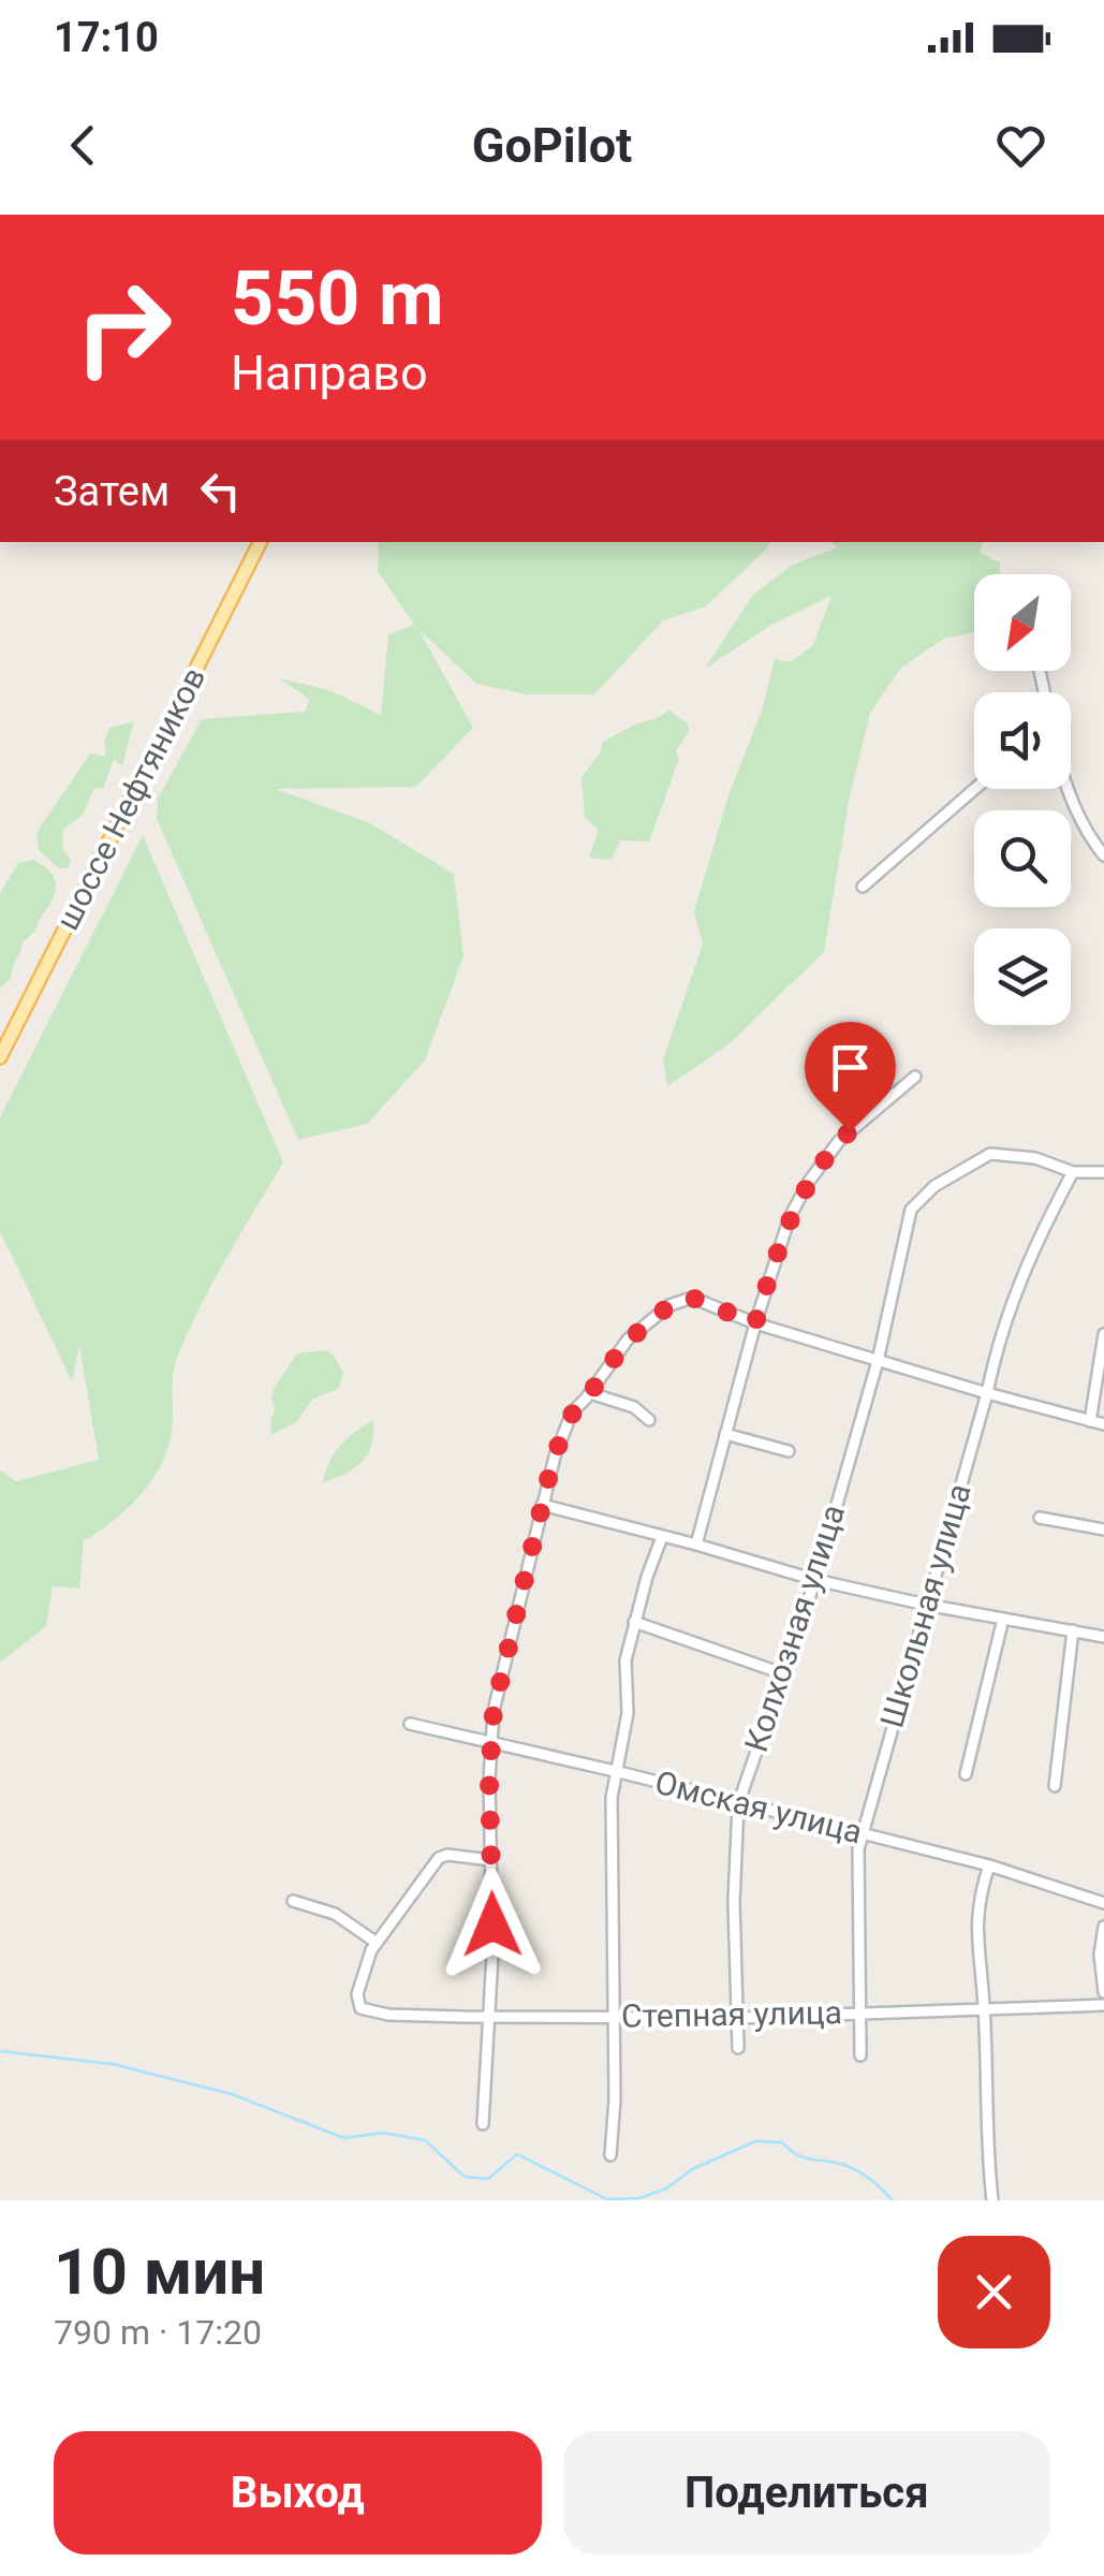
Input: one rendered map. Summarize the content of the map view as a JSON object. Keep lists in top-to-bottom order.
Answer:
{
  "streets": {
    "main road": ["шоссе Нефтяников"],
    "street": [
      "Школьная улица",
      "Колхозная улица",
      "Омская улица",
      "Степная улица"
    ]
  },
  "crossings": [
    ["Школьная улица", "Колхозная улица"],
    ["Школьная улица", "Омская улица"],
    ["Школьная улица", "Степная улица"],
    ["Колхозная улица", "Омская улица"],
    ["Колхозная улица", "Степная улица"]
  ],
  "north": "bottom left",
  "page": {
    "status": "17:10",
    "header": "GoPilot",
    "turn": ["550 m", "Направо"],
    "then": "Затем",
    "heading": ["10 мин", "790 m · 17:20"],
    "buttons": ["Выход", "Поделиться"]
  }
}
